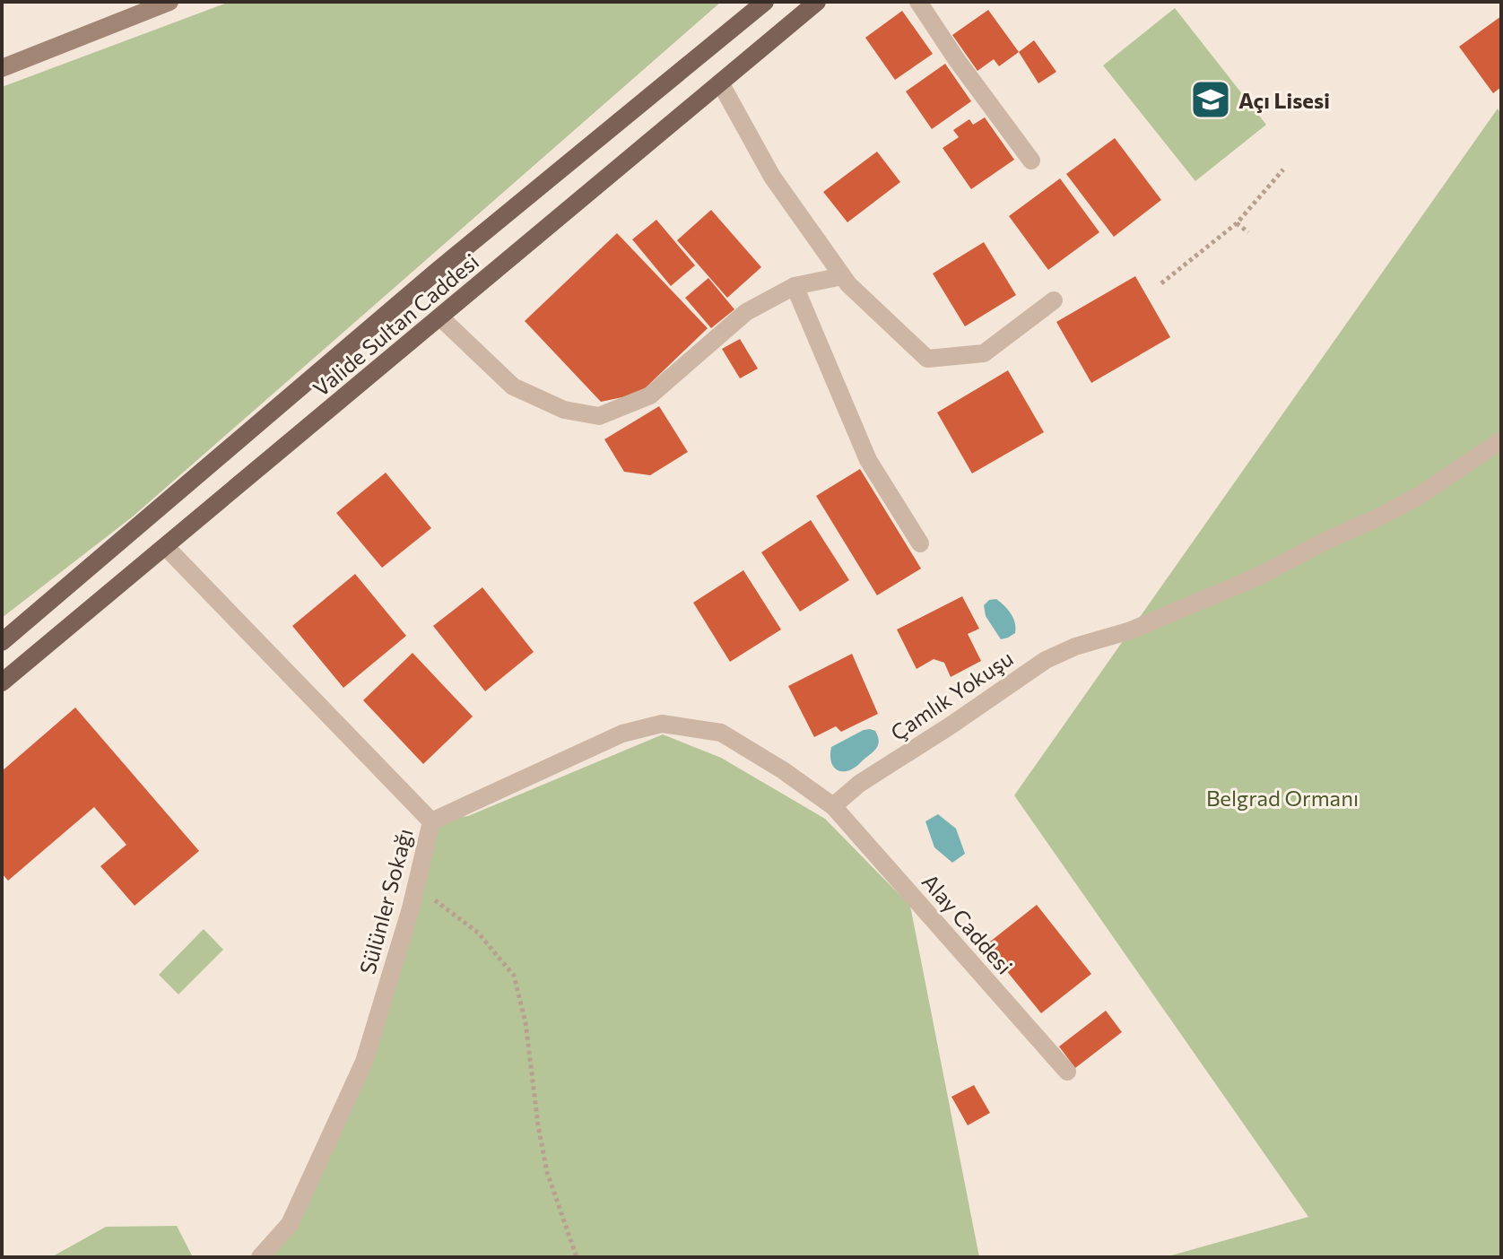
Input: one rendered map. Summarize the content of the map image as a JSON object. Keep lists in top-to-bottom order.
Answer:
{
  "streets": {
    "main road": ["Valide Sultan Caddesi"],
    "street": ["Çamlık Yokuşu", "Sülünler Sokağı", "Alay Caddesi"]
  },
  "crossings": [
    ["Valide Sultan Caddesi", "Sülünler Sokağı"],
    ["Çamlık Yokuşu", "Alay Caddesi"]
  ],
  "parks": ["Belgrad Ormanı"],
  "places": {
    "school or university": ["Açı Lisesi"]
  }
}
